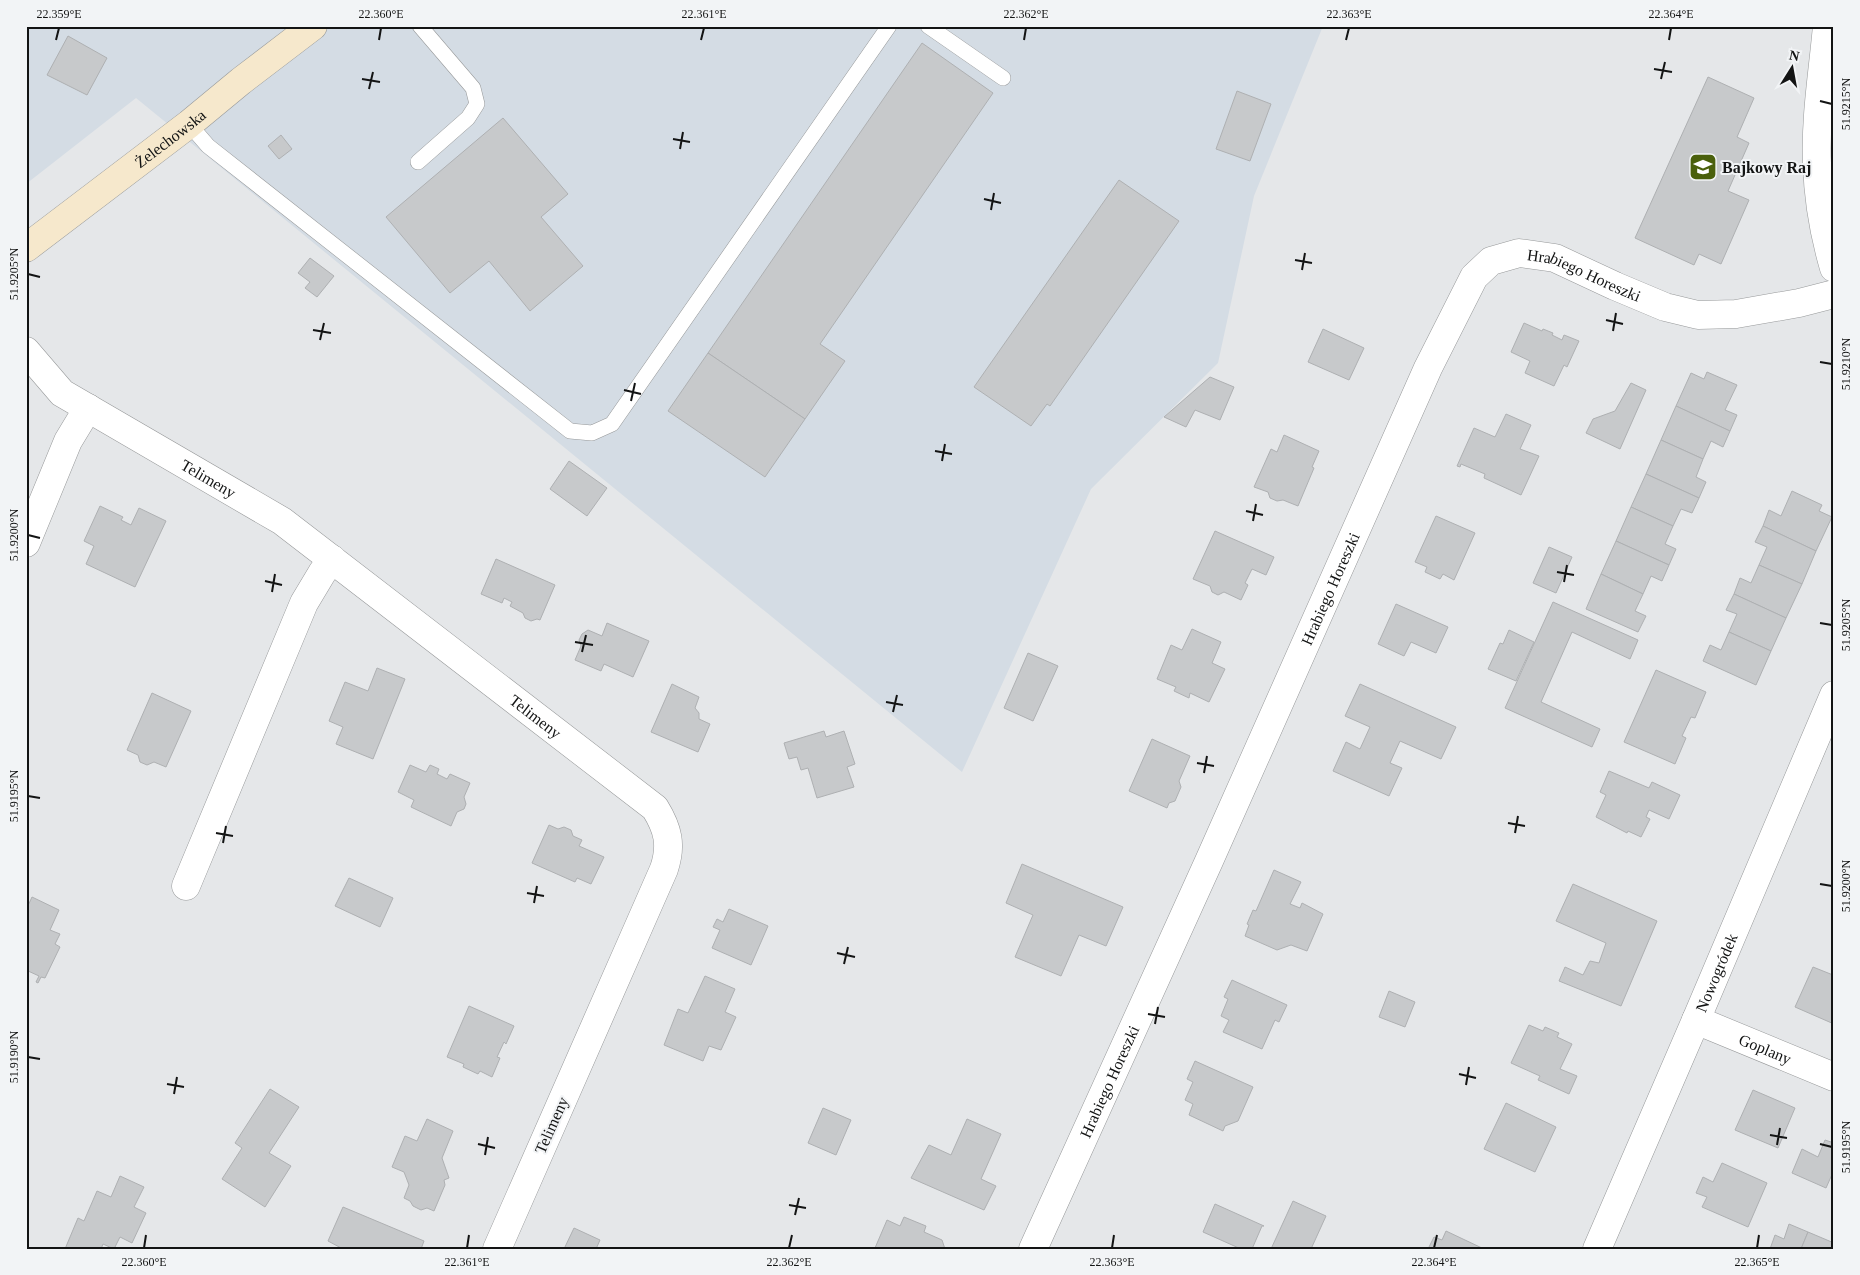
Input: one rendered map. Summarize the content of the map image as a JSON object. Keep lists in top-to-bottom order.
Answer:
{
  "streets": {
    "main road": ["Żelechowska"],
    "street": [
      "Hrabiego Horeszki",
      "Telimeny",
      "Nowogródek",
      "Goplany"
    ]
  },
  "crossings": [
    ["Nowogródek", "Goplany"]
  ],
  "places": {
    "school or university": ["Bajkowy Raj"]
  },
  "north": "top",
  "coordinates": [
    "22.359°E",
    "22.360°E",
    "22.361°E",
    "22.362°E",
    "22.363°E",
    "22.364°E",
    "51.9215°N",
    "51.9205°N",
    "51.9210°N",
    "51.9200°N",
    "51.9195°N",
    "51.9190°N",
    "22.365°E"
  ]
}
